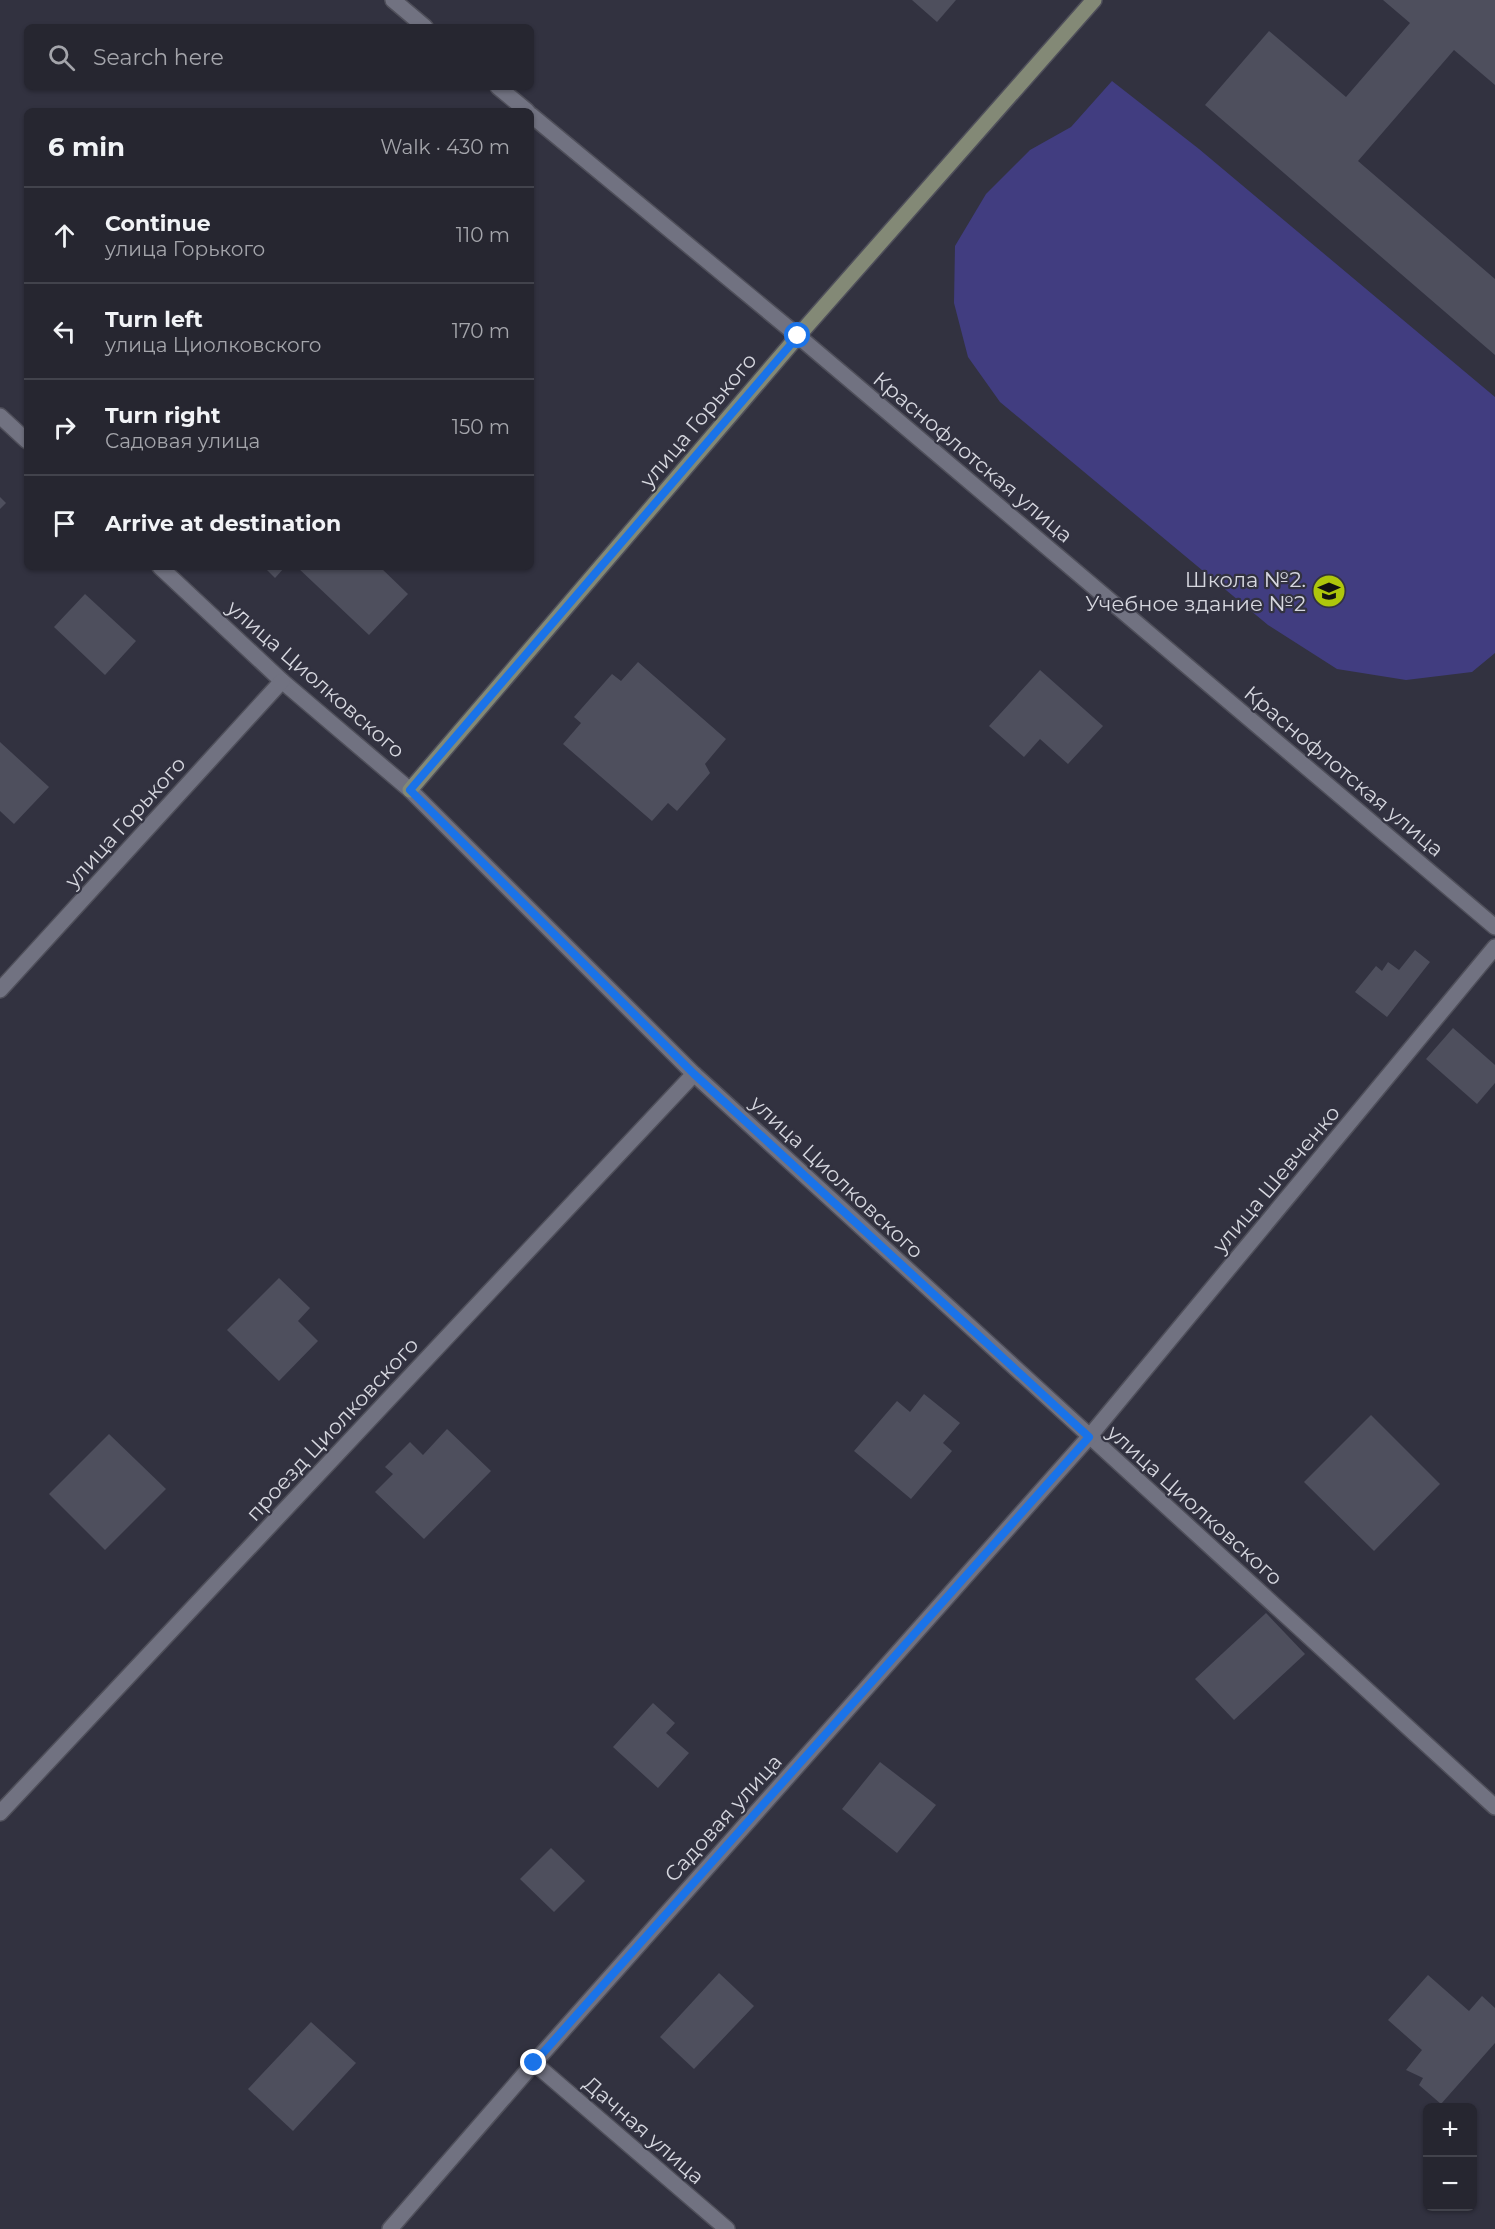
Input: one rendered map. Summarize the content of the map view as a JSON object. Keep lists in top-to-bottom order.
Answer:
{
  "streets": {
    "street": [
      "улица Горького",
      "Краснофлотская улица",
      "улица Циолковского",
      "улица Шевченко",
      "проезд Циолковского",
      "Садовая улица",
      "Дачная улица"
    ]
  },
  "crossings": [
    ["улица Горького", "Краснофлотская улица"],
    ["улица Горького", "улица Циолковского"],
    ["улица Циолковского", "улица Шевченко"],
    ["улица Циолковского", "проезд Циолковского"],
    ["улица Циолковского", "Садовая улица"],
    ["улица Шевченко", "Садовая улица"],
    ["Садовая улица", "Дачная улица"]
  ],
  "places": {
    "school or university": ["Школа №2. Учебное здание №2"]
  },
  "page": {
    "search": "Search here",
    "heading": ["6 min", "Walk · 430 m"],
    "list": [
      ["Continue", "улица Горького", "110 m"],
      ["Turn left", "улица Циолковского", "170 m"],
      ["Turn right", "Садовая улица", "150 m"],
      "Arrive at destination"
    ],
    "map_buttons": ["+", "−"]
  }
}
